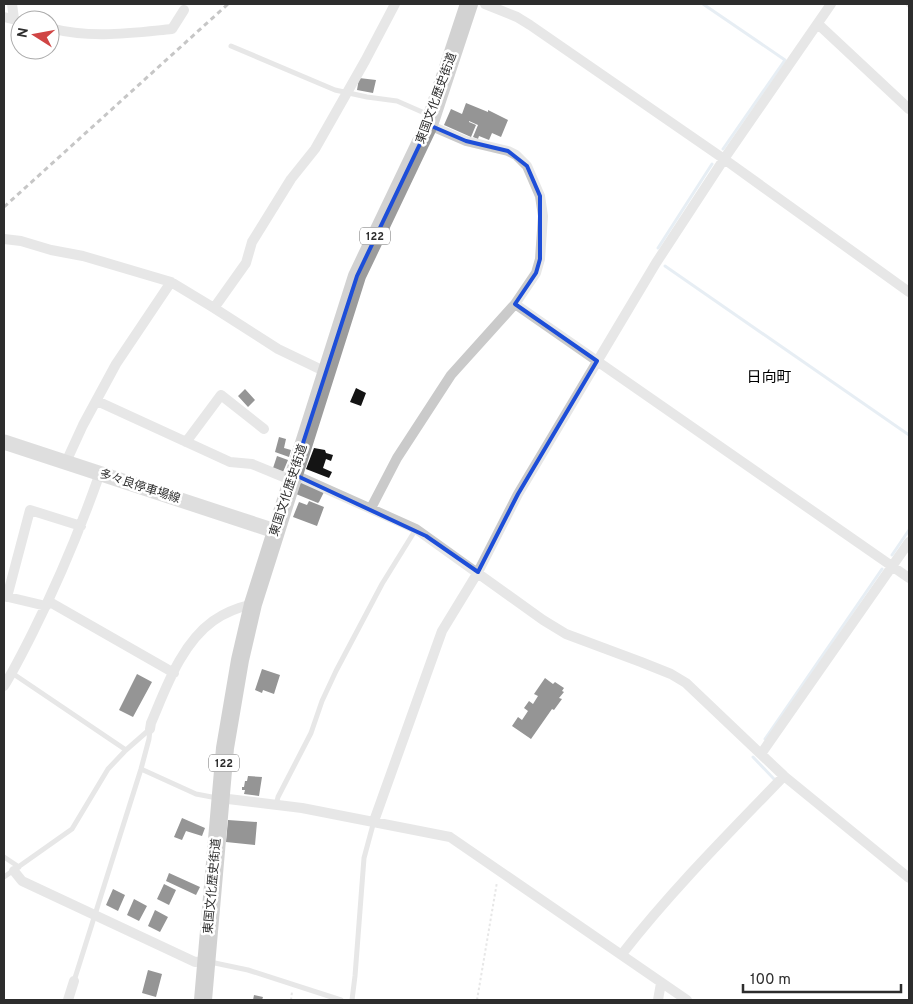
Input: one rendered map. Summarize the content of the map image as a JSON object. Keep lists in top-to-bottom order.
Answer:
{
  "streets": {
    "highway": ["東国文化歴史街道", "122"],
    "main road": ["多々良停車場線"]
  },
  "crossings": [
    ["東国文化歴史街道", "多々良停車場線"]
  ],
  "districts": ["日向町"],
  "scale_bar": "100 m",
  "north": "left"
}
